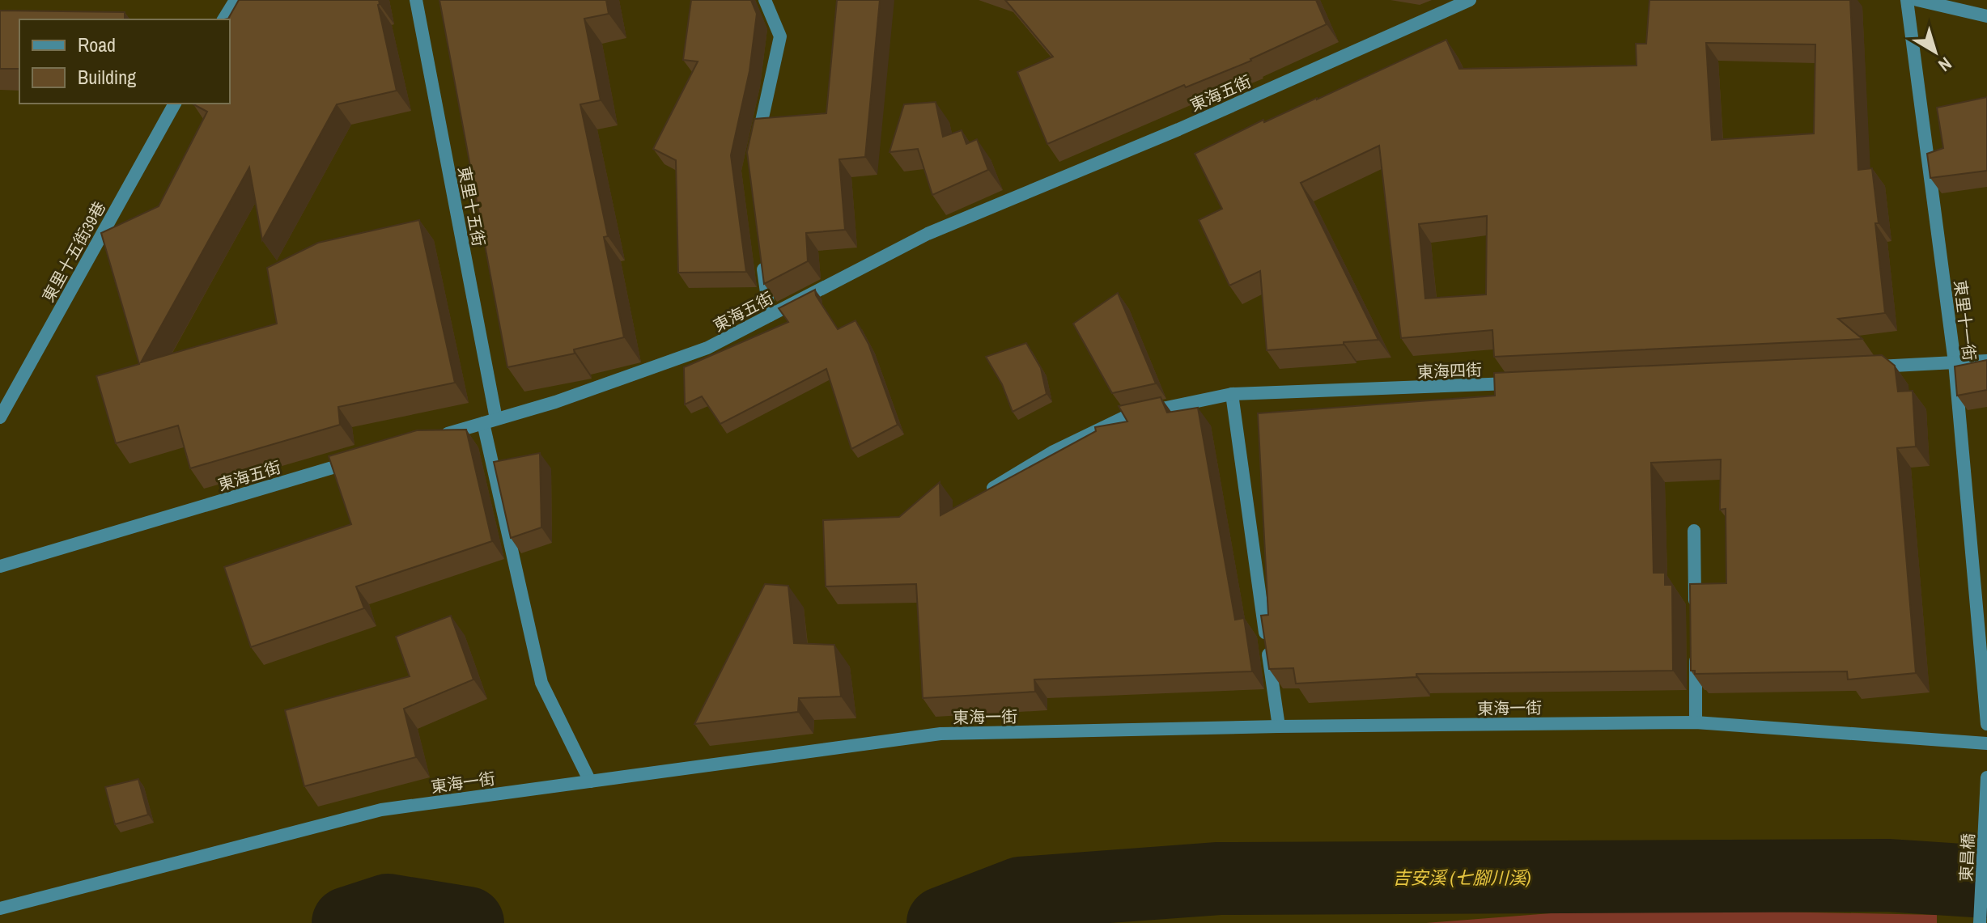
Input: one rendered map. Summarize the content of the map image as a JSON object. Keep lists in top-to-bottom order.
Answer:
{
  "streets": {
    "street": [
      "東海五街",
      "東里十五街",
      "東里十五街39巷",
      "東里十一街",
      "東海四街",
      "東海一街",
      "東昌橋"
    ]
  },
  "crossings": [
    ["東海五街", "東里十五街"],
    ["東里十五街", "東海一街"]
  ],
  "water": ["吉安溪 (七腳川溪)"],
  "legend": ["Road", "Building"],
  "north": "bottom right"
}
